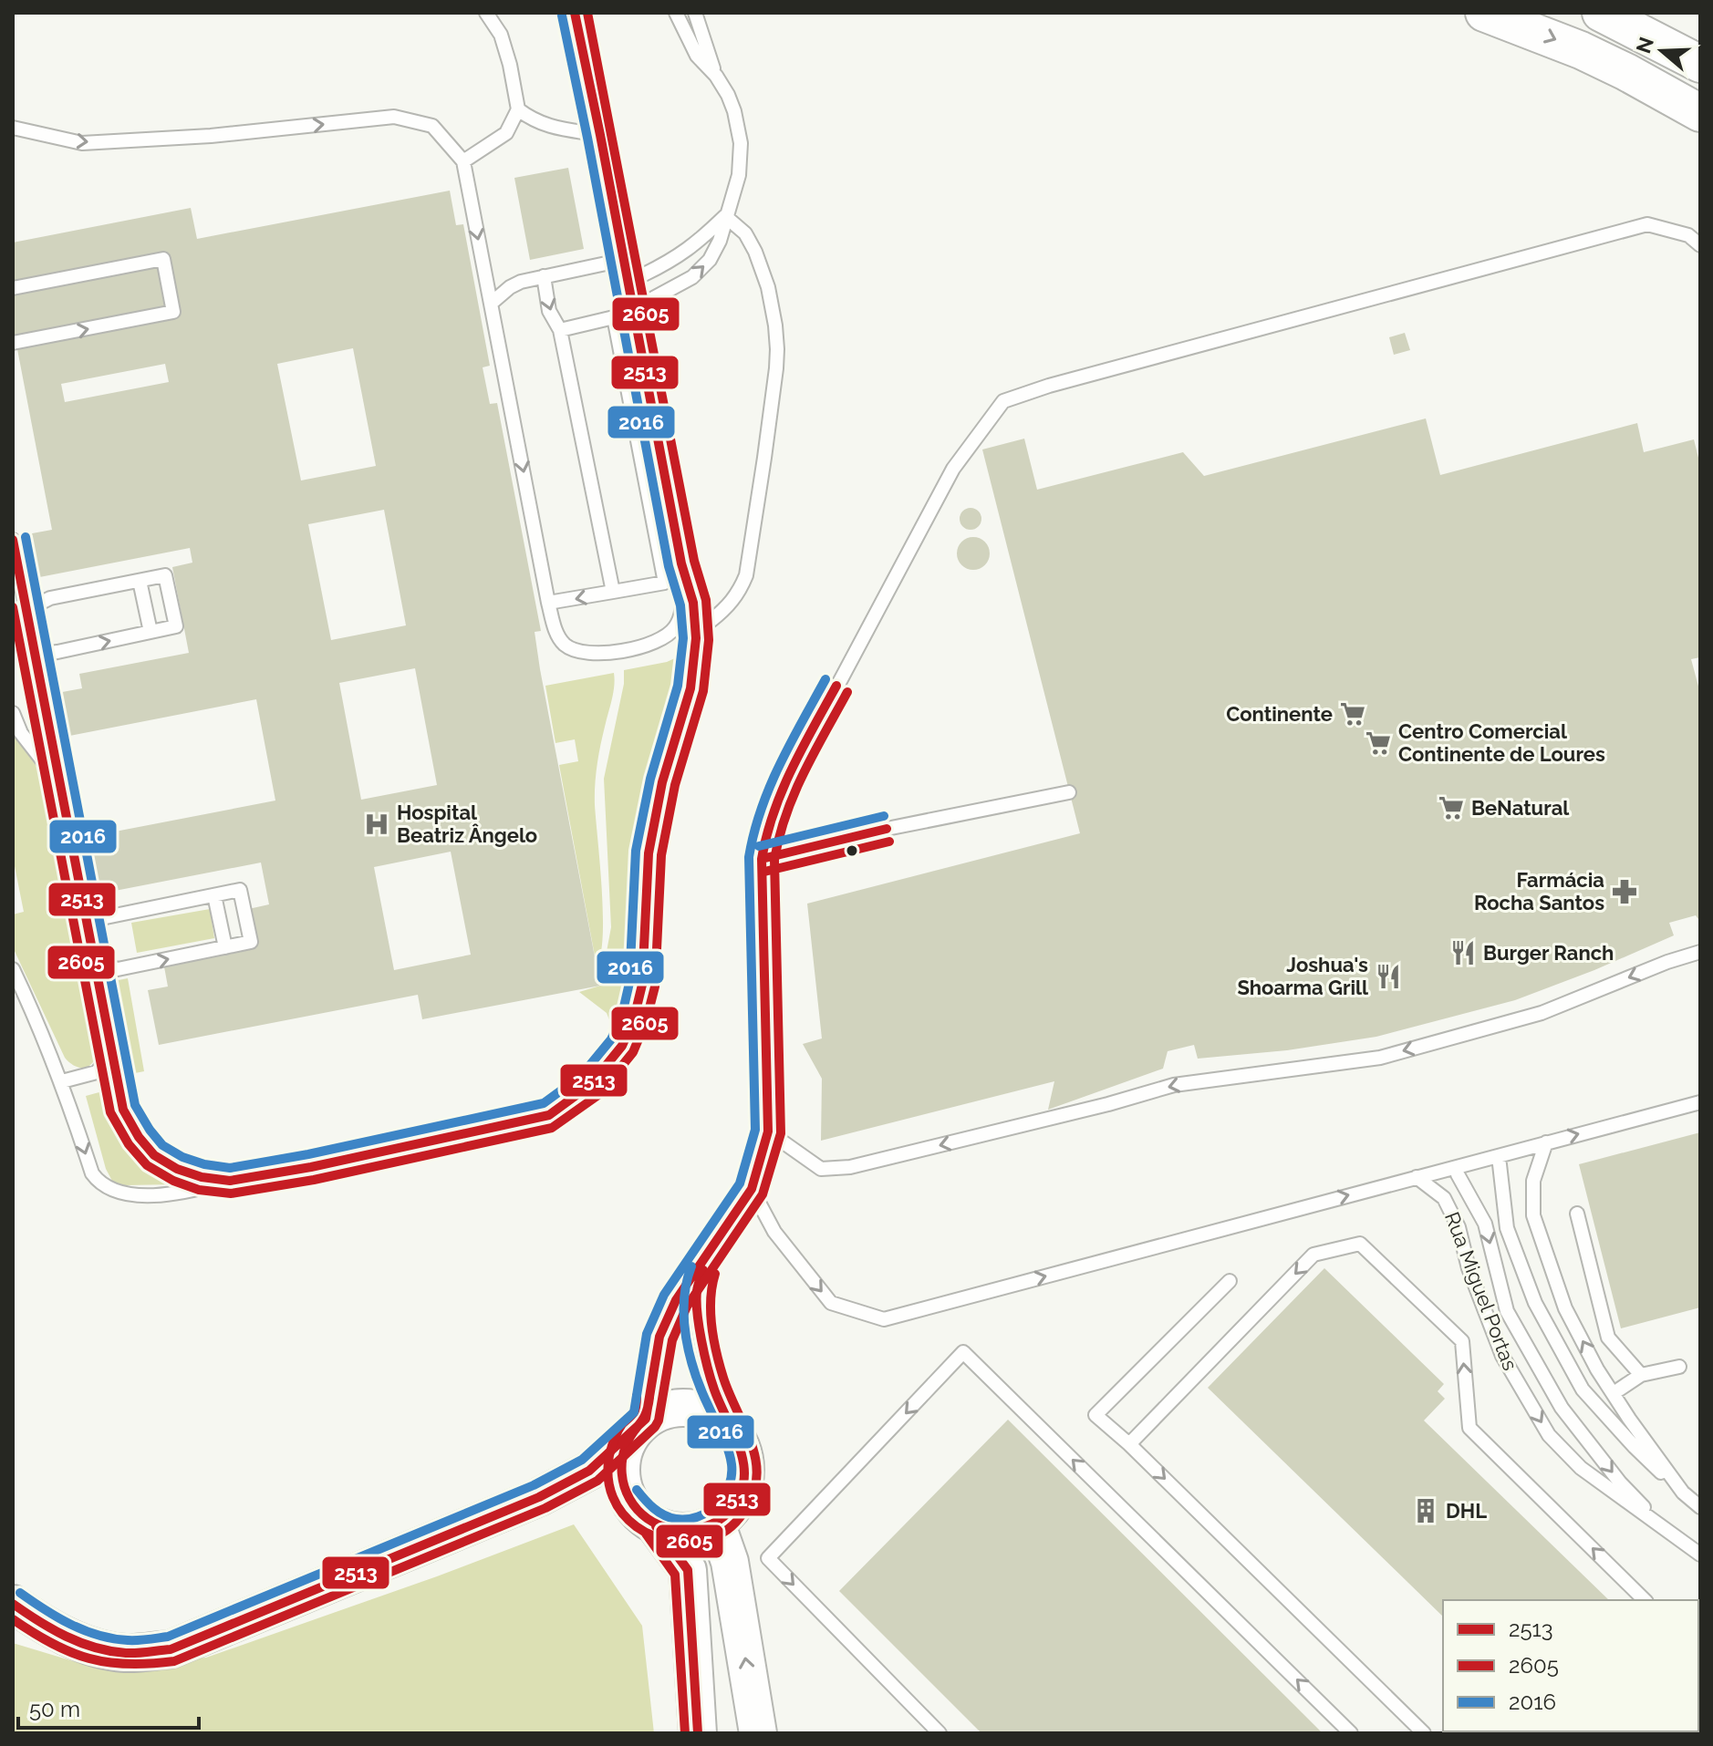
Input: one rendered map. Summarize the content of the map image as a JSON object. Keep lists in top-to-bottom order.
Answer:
{
  "streets": {
    "lane": ["Rua Miguel Portas"]
  },
  "places": {
    "supermarket": ["Continente", "Centro Comercial Continente de Loures", "BeNatural"],
    "hospital": ["Hospital Beatriz Ângelo"],
    "pharmacy": ["Farmácia Rocha Santos"],
    "restaurant": ["Burger Ranch", "Joshua's Shoarma Grill"],
    "building": ["DHL"]
  },
  "lines": ["transit line 2513", "transit line 2605", "transit line 2016"],
  "legend": ["2513", "2605", "2016"],
  "scale_bar": "50 m",
  "north": "left"
}
